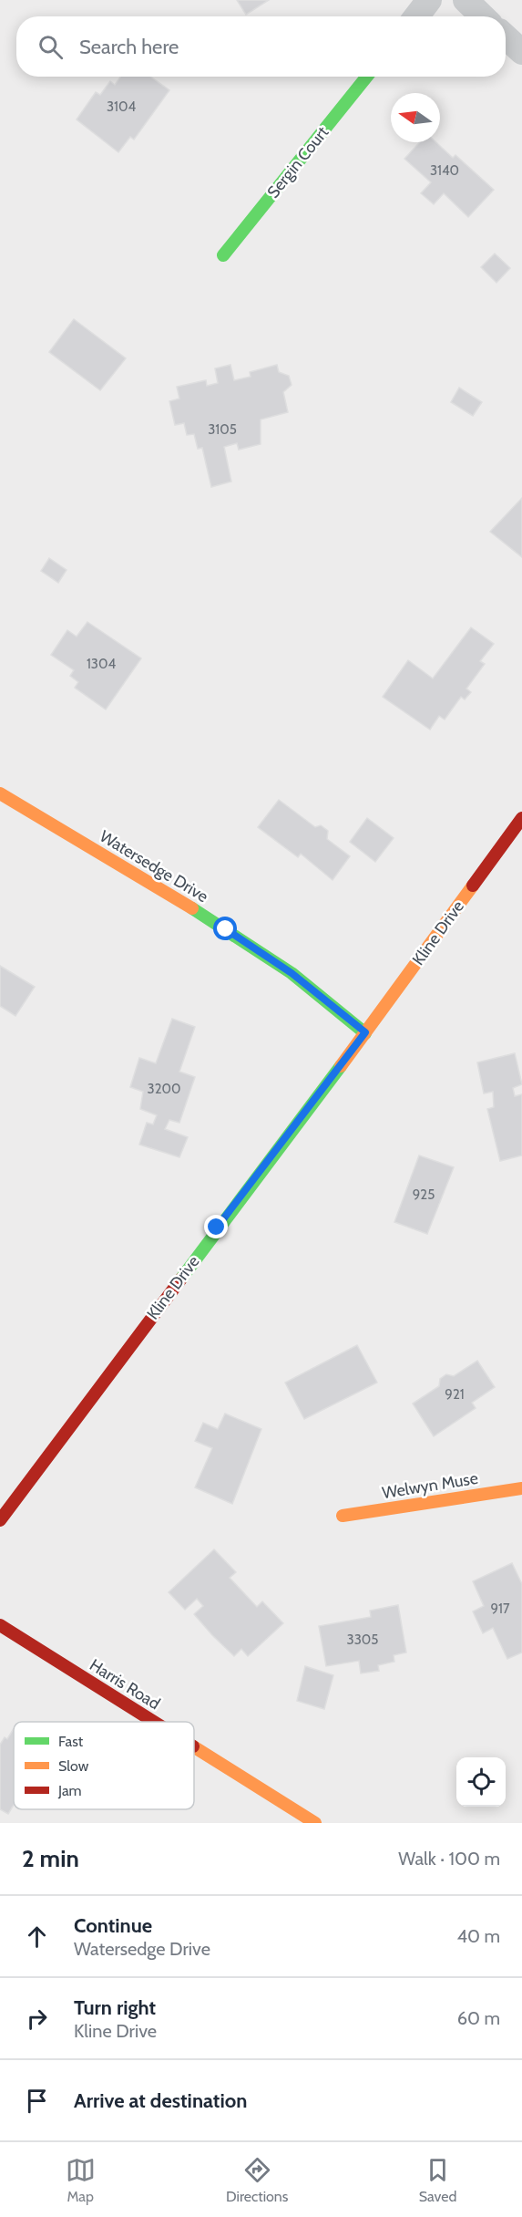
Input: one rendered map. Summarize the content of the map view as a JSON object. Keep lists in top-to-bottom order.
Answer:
{
  "streets": {
    "street": [
      "Sergin Court",
      "Watersedge Drive",
      "Kline Drive",
      "Welwyn Muse",
      "Harris Road"
    ]
  },
  "crossings": [
    ["Watersedge Drive", "Kline Drive"]
  ],
  "house_numbers": [
    "3104",
    "3140",
    "3105",
    "1304",
    "3200",
    "925",
    "921",
    "917",
    "3305"
  ],
  "legend": ["Fast", "Slow", "Jam"],
  "north": "left",
  "page": {
    "search": "Search here",
    "heading": ["2 min", "Walk · 100 m"],
    "list": [
      ["Continue", "Watersedge Drive", "40 m"],
      ["Turn right", "Kline Drive", "60 m"],
      "Arrive at destination"
    ],
    "nav": ["Map", "Directions", "Saved"]
  }
}
